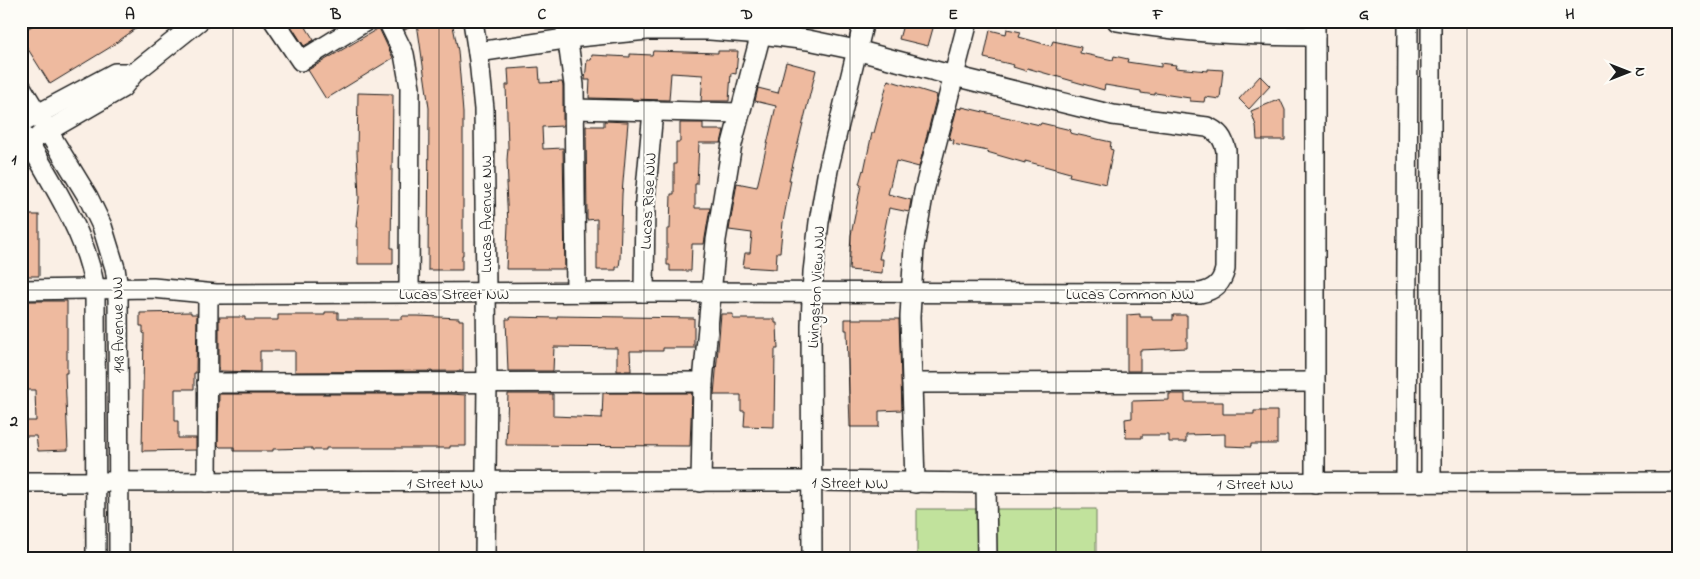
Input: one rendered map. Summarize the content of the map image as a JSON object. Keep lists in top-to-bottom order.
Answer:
{
  "streets": {
    "street": [
      "Lucas Rise NW",
      "Lucas Avenue NW",
      "Livingston View NW",
      "Lucas Street NW",
      "Lucas Common NW",
      "148 Avenue NW",
      "1 Street NW"
    ]
  },
  "crossings": [
    ["Lucas Rise NW", "Lucas Street NW"],
    ["Lucas Avenue NW", "Lucas Street NW"],
    ["Lucas Avenue NW", "Lucas Common NW"],
    ["Lucas Avenue NW", "1 Street NW"],
    ["Livingston View NW", "Lucas Street NW"],
    ["Livingston View NW", "Lucas Common NW"],
    ["Livingston View NW", "1 Street NW"],
    ["Lucas Street NW", "Lucas Common NW"],
    ["Lucas Street NW", "148 Avenue NW"],
    ["148 Avenue NW", "1 Street NW"]
  ],
  "north": "right",
  "grid": {
    "columns": [
      "A",
      "B",
      "C",
      "D",
      "E",
      "F",
      "G",
      "H"
    ],
    "rows": ["1", "2"]
  }
}
